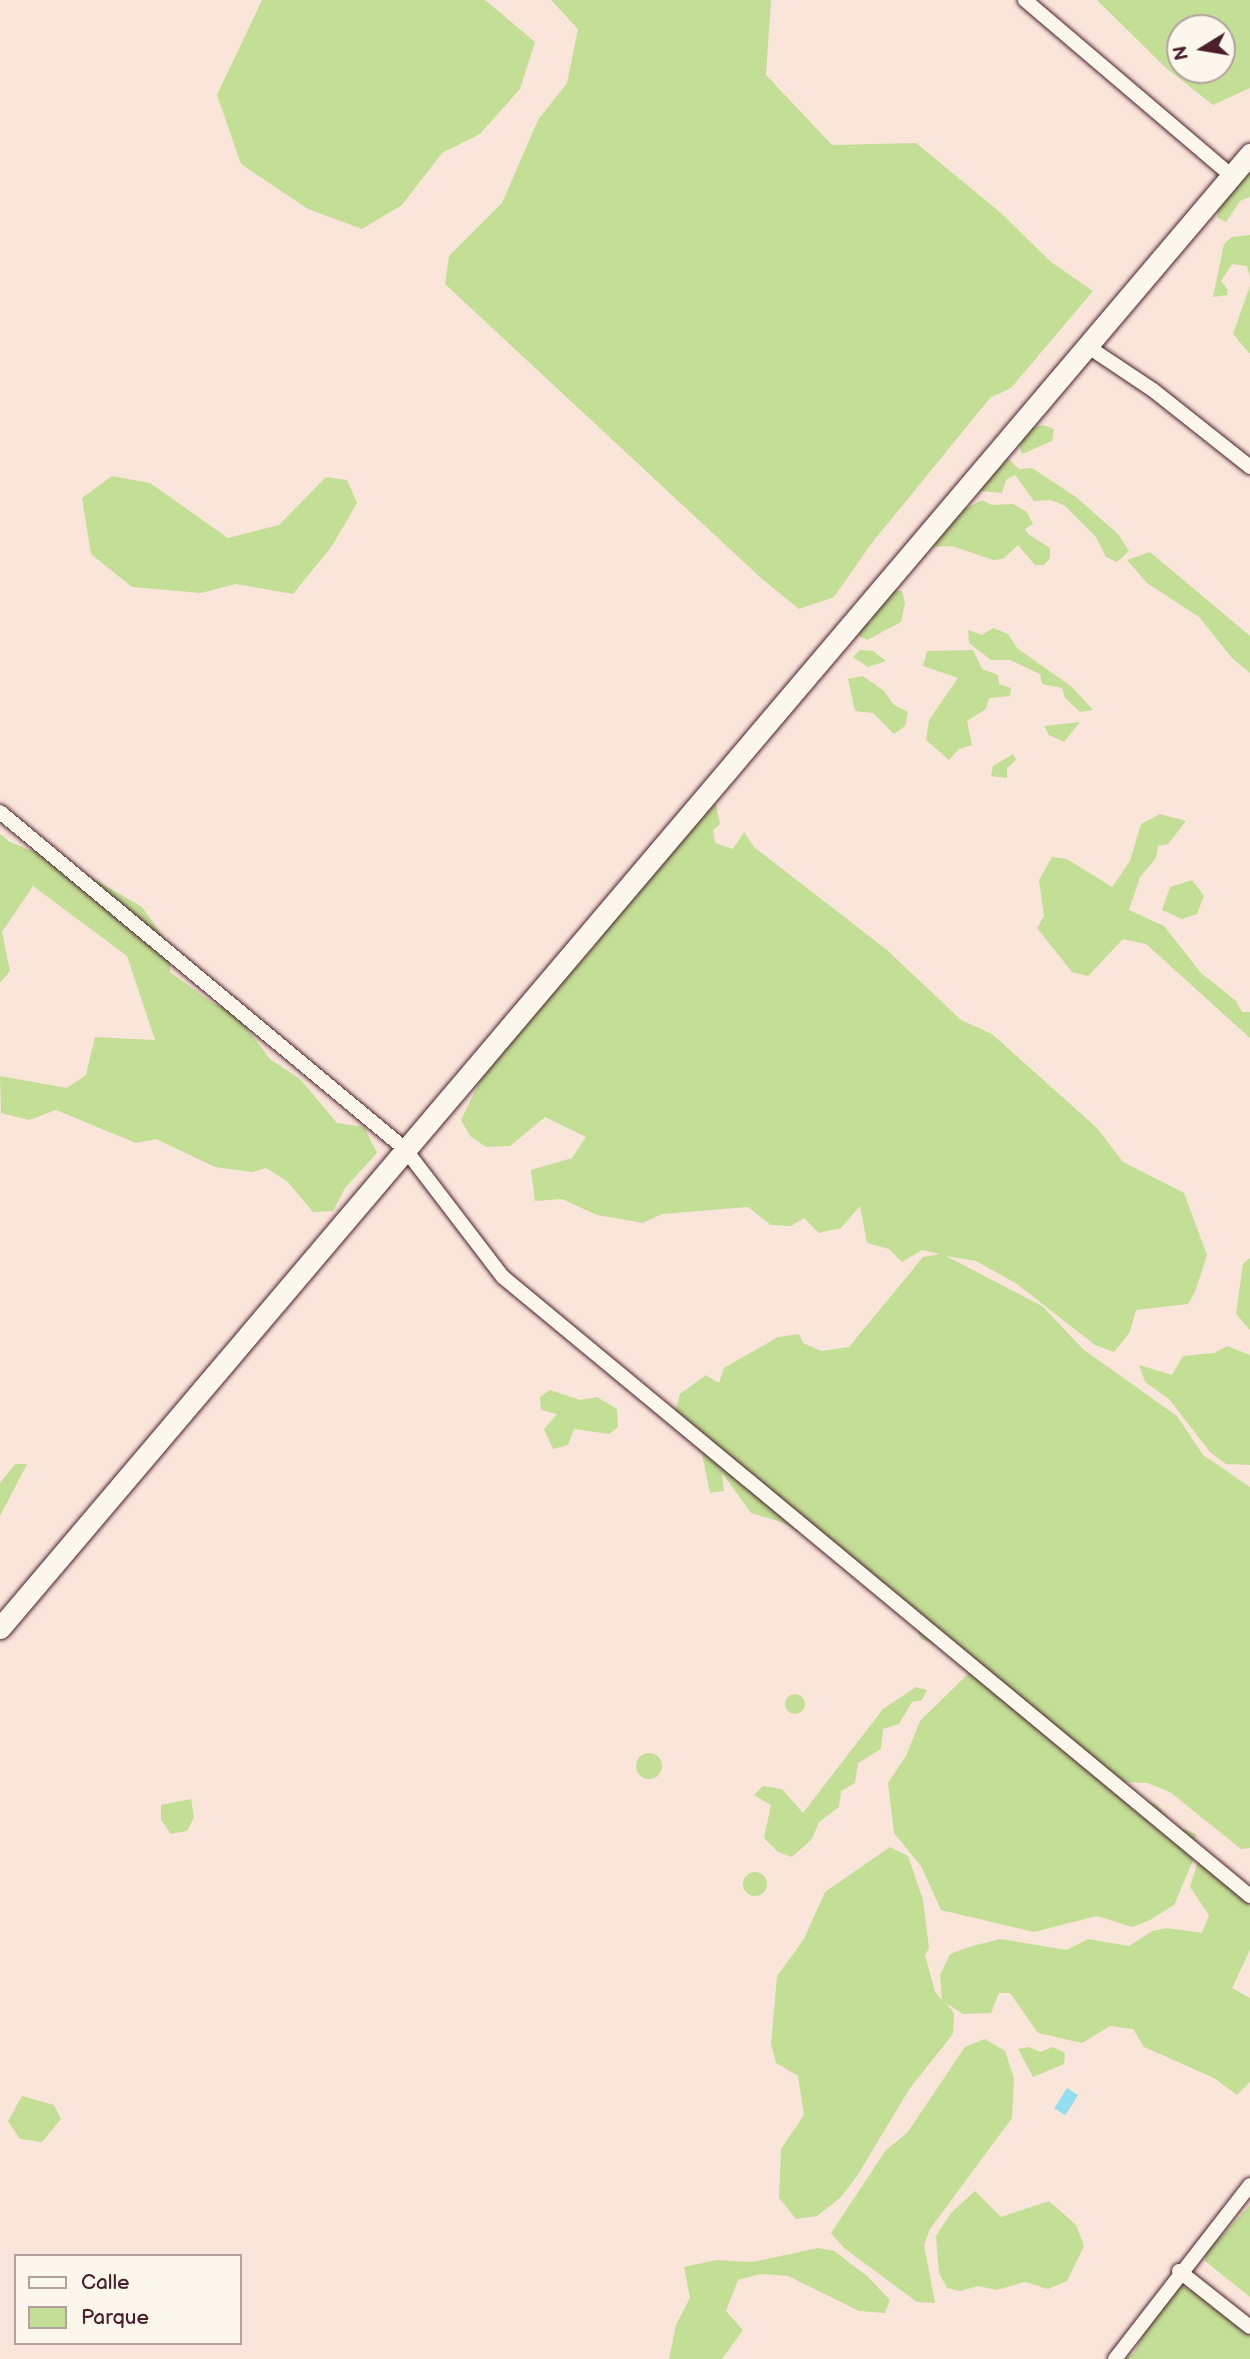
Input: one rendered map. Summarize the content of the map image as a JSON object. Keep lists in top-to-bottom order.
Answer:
{
  "legend": ["Calle", "Parque"],
  "north": "left"
}
